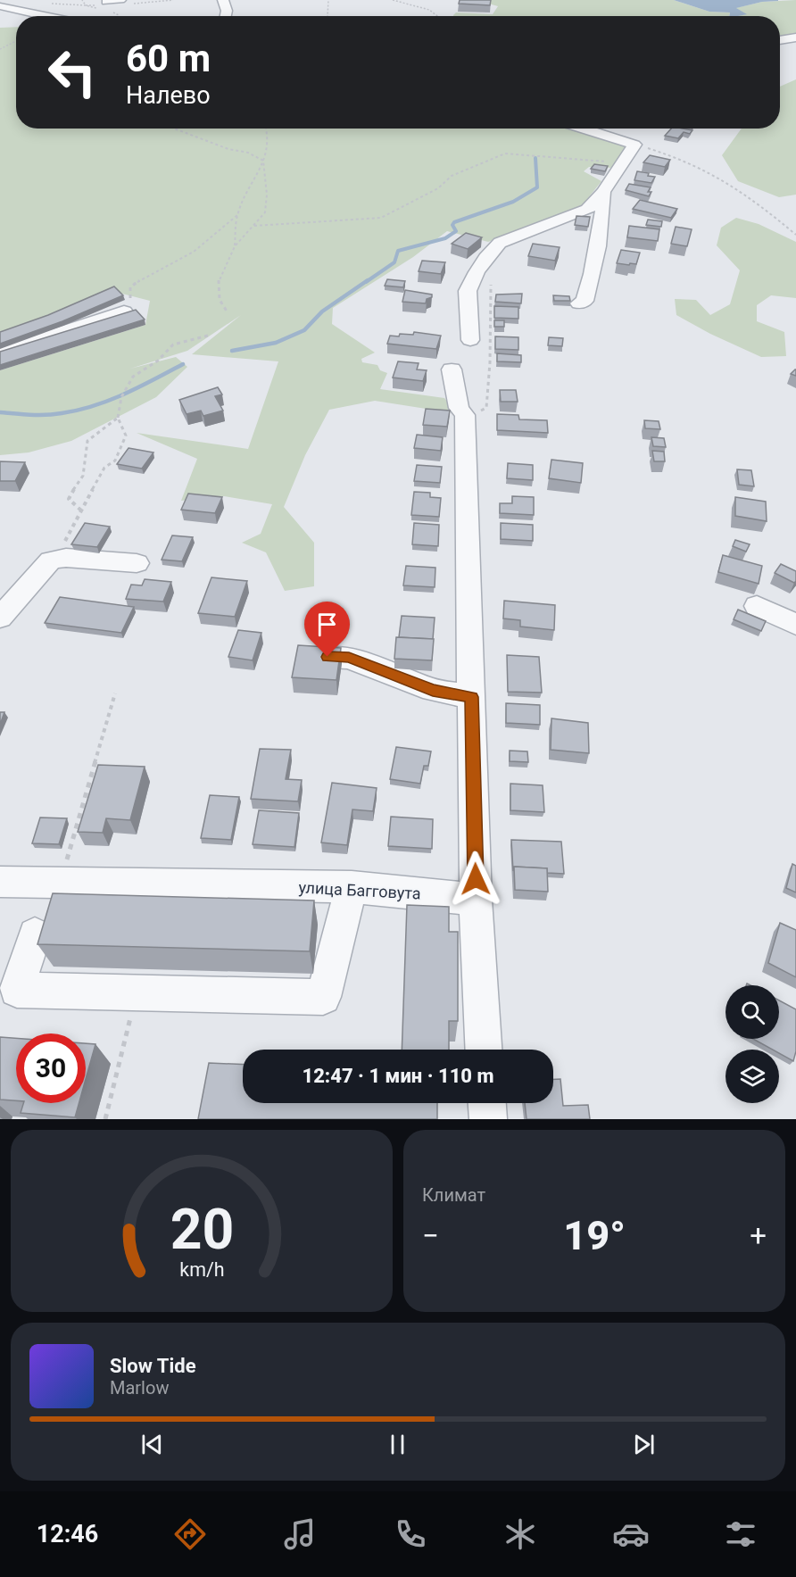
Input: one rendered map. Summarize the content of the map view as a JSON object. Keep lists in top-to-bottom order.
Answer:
{
  "streets": {
    "street": ["улица Багговута"]
  },
  "page": {
    "turn": ["60 m", "Налево"],
    "limit": "30",
    "trip": "12:47 · 1 мин · 110 m",
    "tile": "Климат",
    "heat": ["−", "19°", "+"],
    "song": ["Slow Tide", "Marlow"],
    "tabs": "12:46",
    "gauge": ["20", "km/h"]
  }
}
